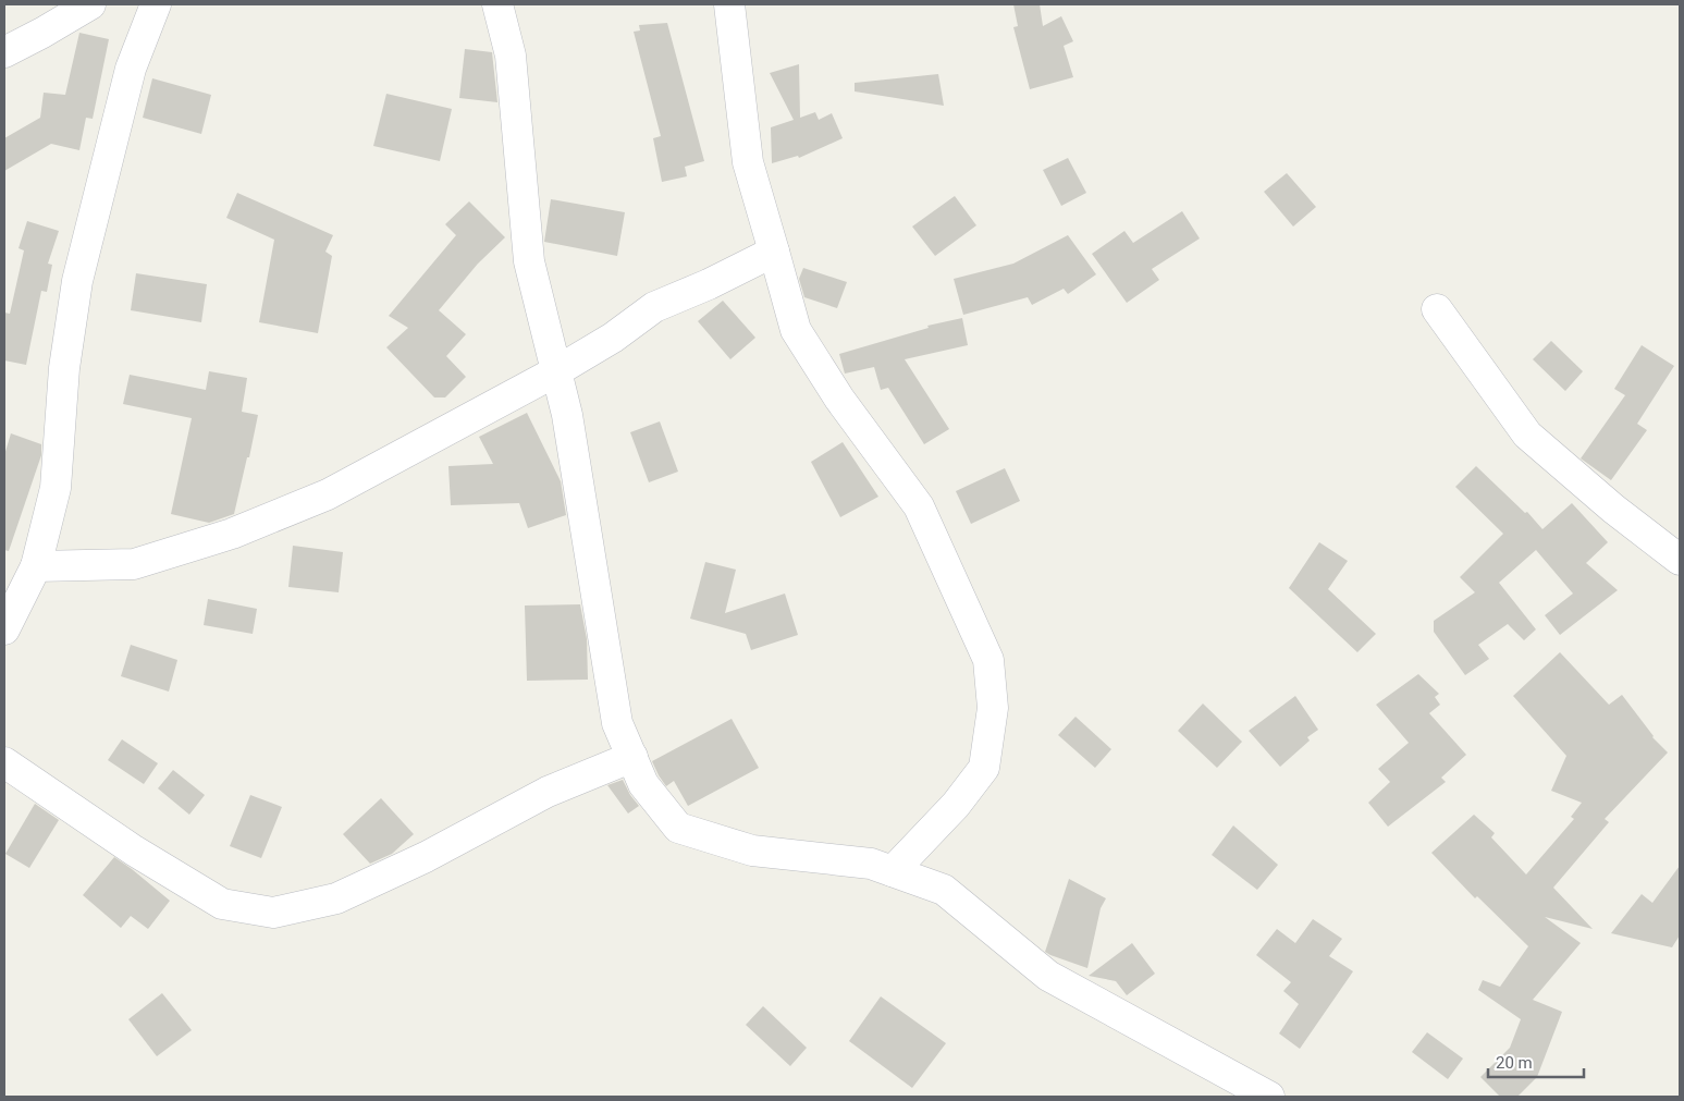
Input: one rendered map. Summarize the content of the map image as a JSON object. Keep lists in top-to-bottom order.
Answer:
{
  "scale_bar": "20 m"
}
